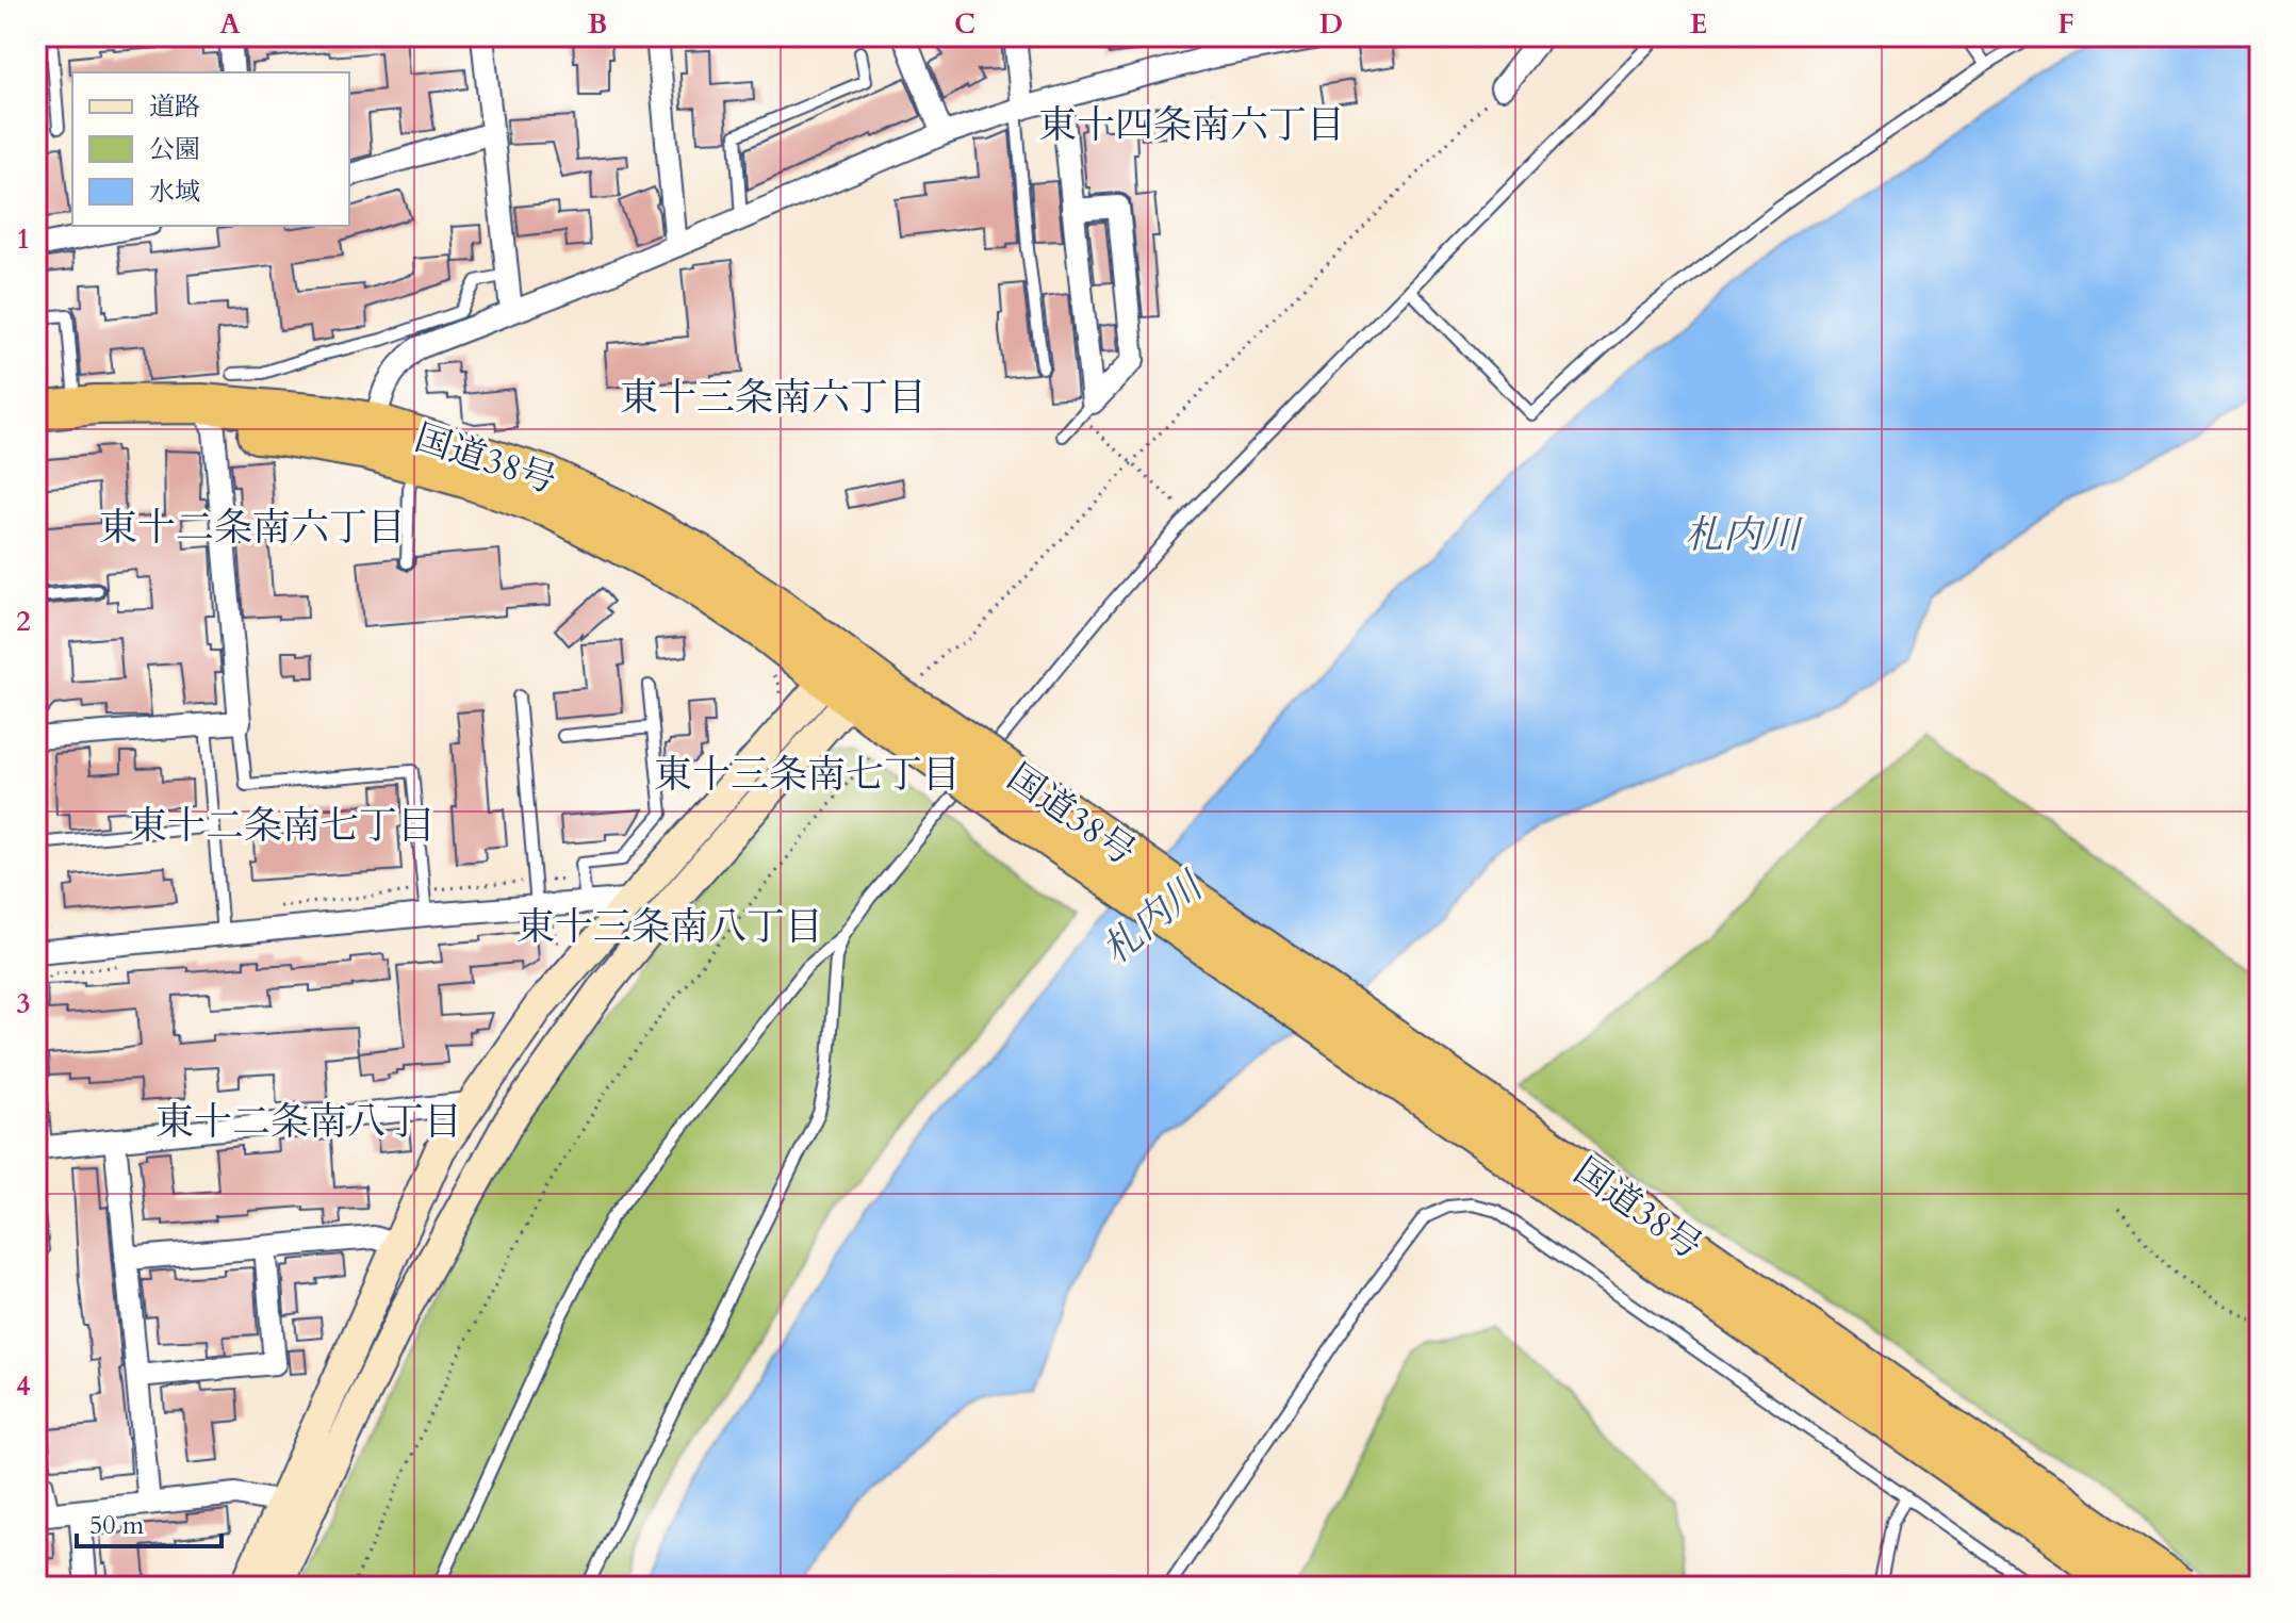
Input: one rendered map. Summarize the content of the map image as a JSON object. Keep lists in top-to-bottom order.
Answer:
{
  "streets": {
    "highway": ["国道38号"]
  },
  "districts": [
    "東十四条南六丁目",
    "東十三条南六丁目",
    "東十二条南六丁目",
    "東十三条南七丁目",
    "東十二条南七丁目",
    "東十三条南八丁目",
    "東十二条南八丁目"
  ],
  "water": ["札内川"],
  "legend": ["道路", "公園", "水域"],
  "scale_bar": "50 m",
  "grid": {
    "columns": [
      "A",
      "B",
      "C",
      "D",
      "E",
      "F"
    ],
    "rows": [
      "1",
      "2",
      "3",
      "4"
    ]
  }
}
